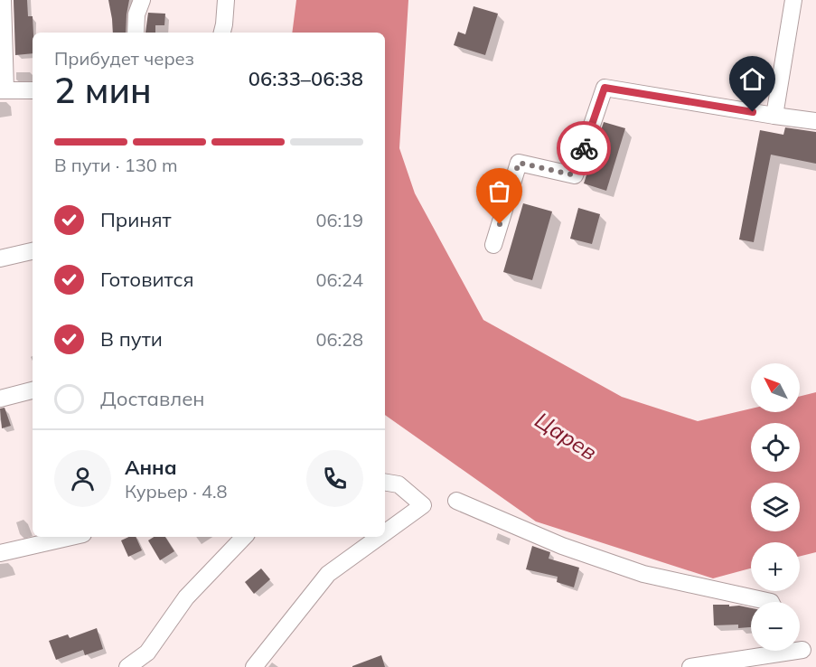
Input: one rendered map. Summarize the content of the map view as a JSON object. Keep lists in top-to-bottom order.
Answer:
{
  "water": ["Царев"],
  "north": "top left",
  "page": {
    "heading": ["2 мин", "Прибудет через", "06:33–06:38"],
    "panel": ["Анна", "Курьер · 4.8"],
    "bar": "В пути · 130 m",
    "list": [
      ["Принят", "06:19"],
      ["Готовится", "06:24"],
      ["В пути", "06:28"],
      "Доставлен"
    ],
    "map_buttons": ["+", "−"]
  }
}
